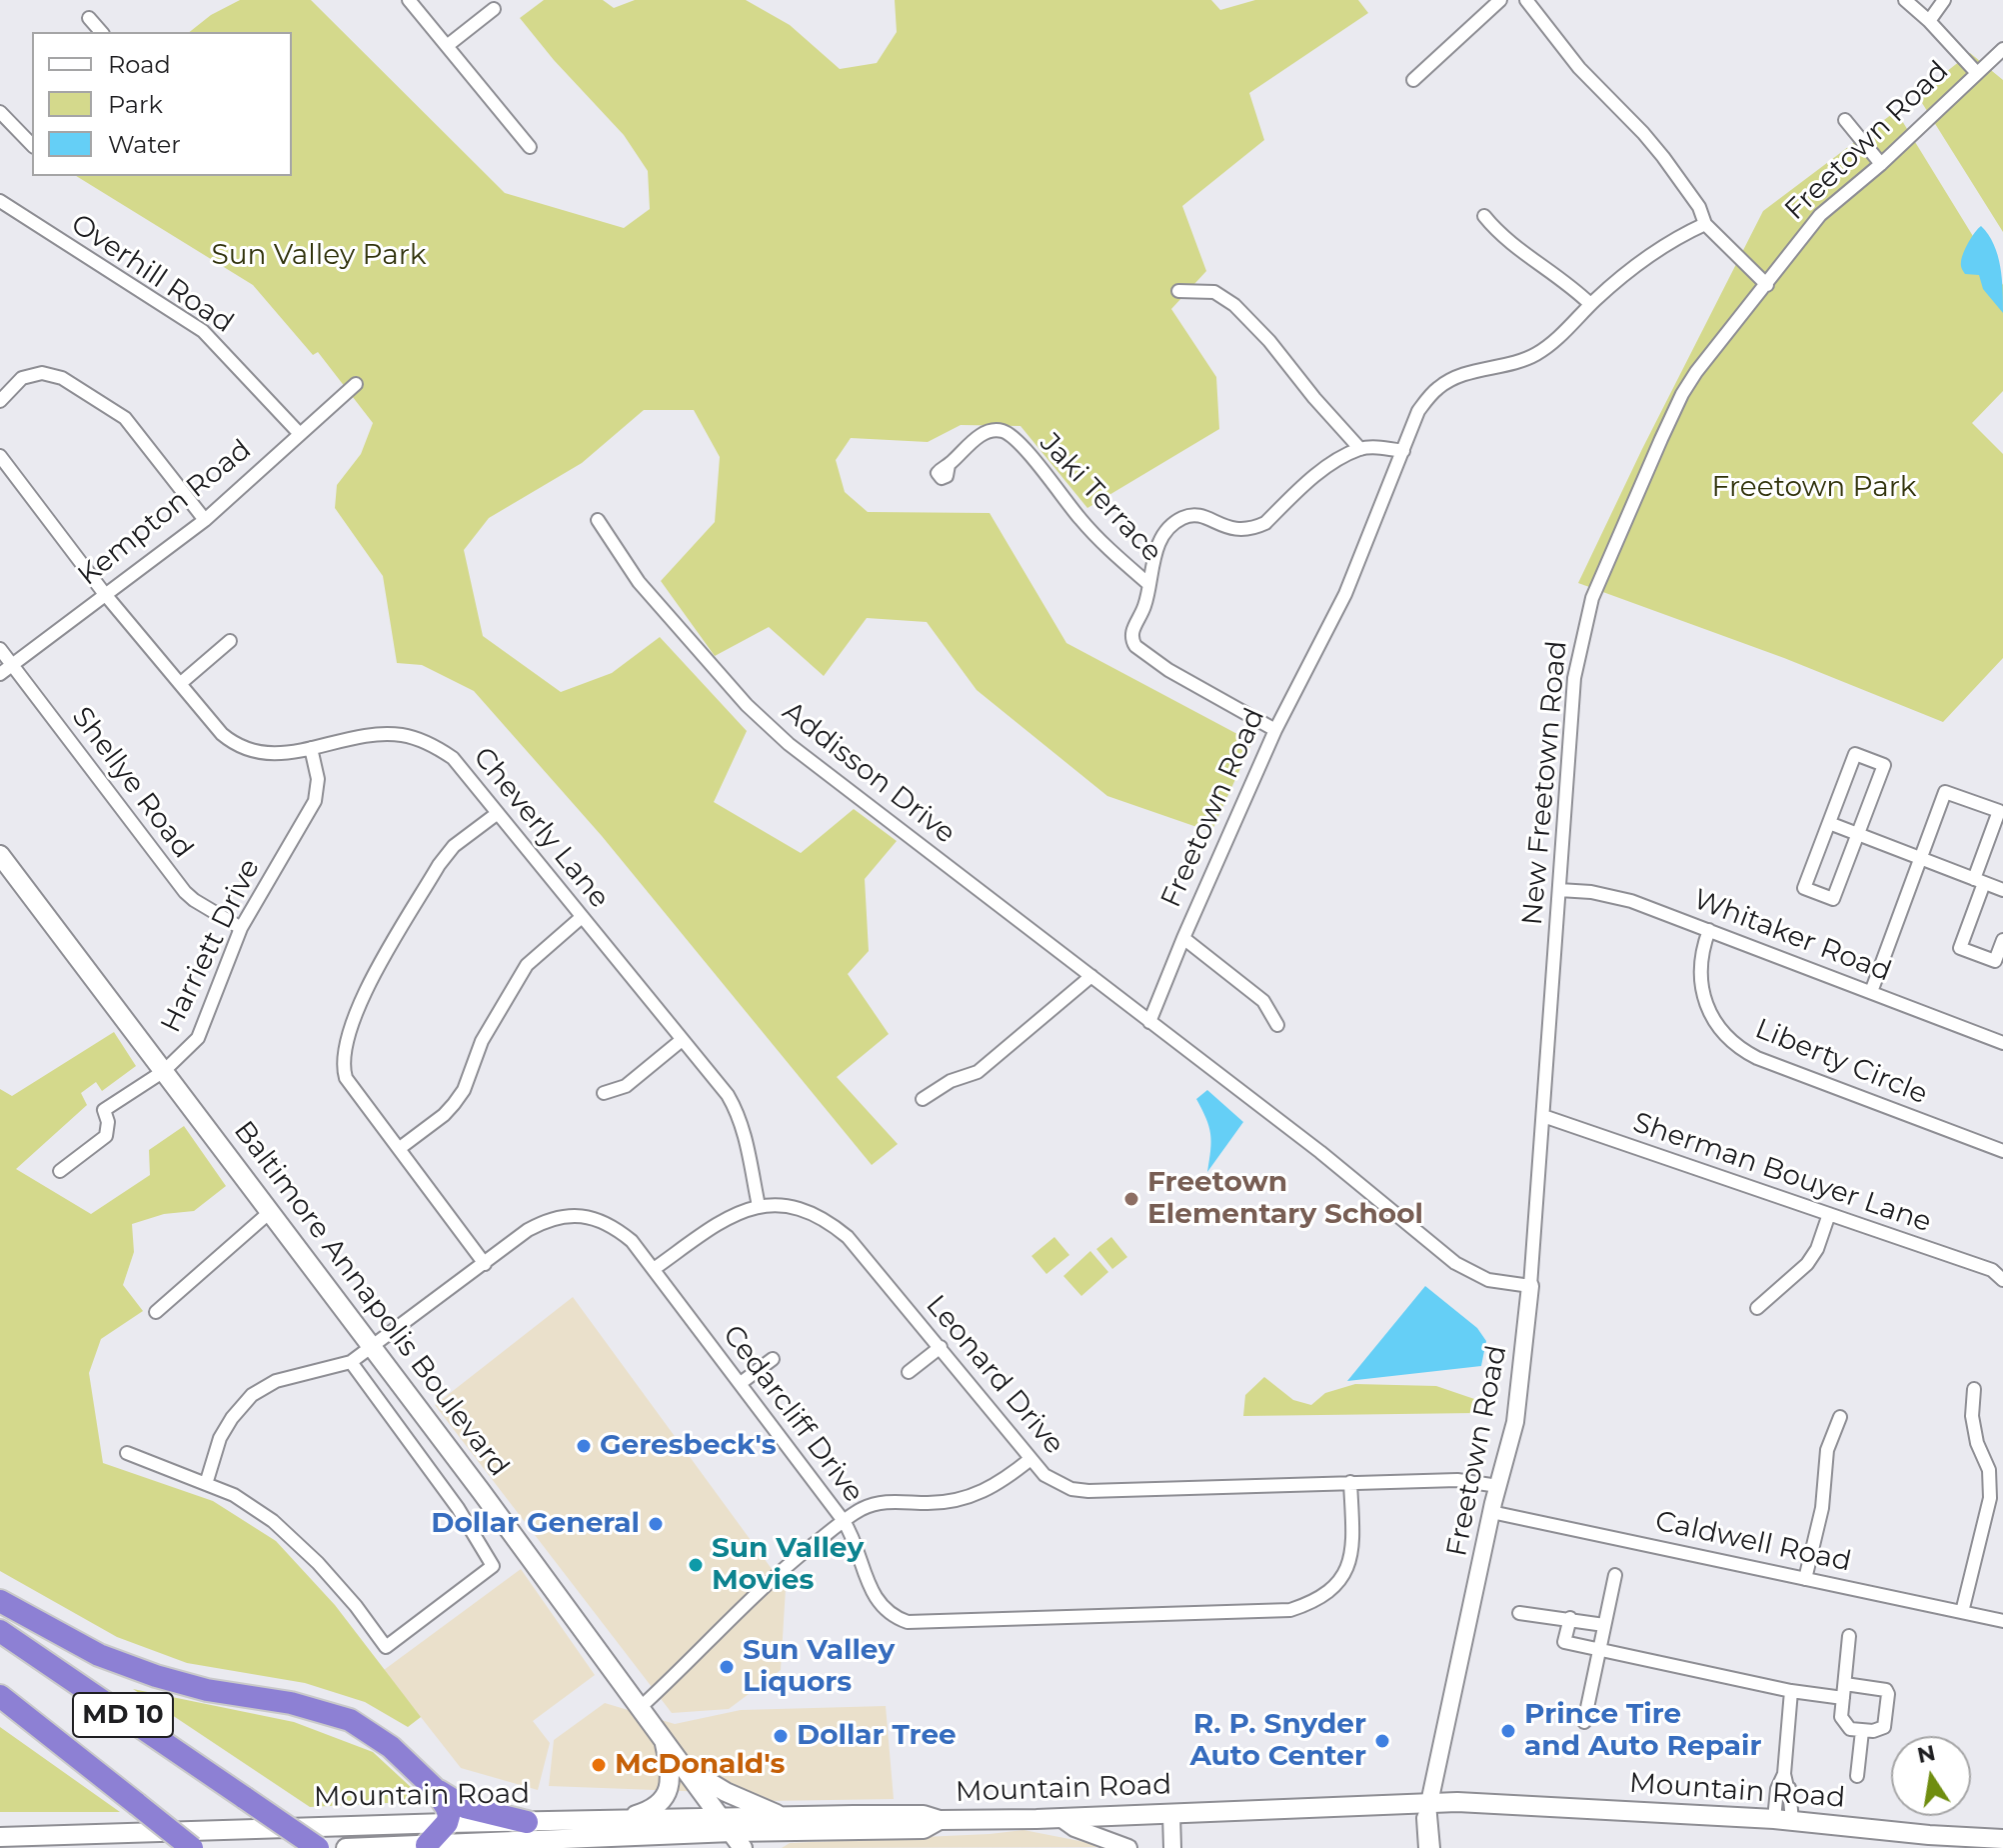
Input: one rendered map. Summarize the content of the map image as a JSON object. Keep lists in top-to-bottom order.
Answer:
{
  "streets": {
    "highway": ["MD 10"],
    "main road": ["Baltimore Annapolis Boulevard", "Mountain Road"],
    "street": [
      "Freetown Road",
      "Overhill Road",
      "Jaki Terrace",
      "Kempton Road",
      "Addisson Drive",
      "Shellye Road",
      "New Freetown Road",
      "Cheverly Lane",
      "Whitaker Road",
      "Harriett Drive",
      "Liberty Circle",
      "Sherman Bouyer Lane",
      "Leonard Drive",
      "Cedarcliff Drive",
      "Caldwell Road"
    ]
  },
  "crossings": [
    ["Freetown Road", "Jaki Terrace"],
    ["Freetown Road", "Addisson Drive"],
    ["Freetown Road", "New Freetown Road"],
    ["Freetown Road", "Leonard Drive"],
    ["Freetown Road", "Caldwell Road"],
    ["Freetown Road", "Mountain Road"],
    ["Overhill Road", "Kempton Road"],
    ["Kempton Road", "Shellye Road"],
    ["Kempton Road", "Cheverly Lane"],
    ["Shellye Road", "Harriett Drive"],
    ["New Freetown Road", "Whitaker Road"],
    ["New Freetown Road", "Sherman Bouyer Lane"],
    ["Cheverly Lane", "Harriett Drive"],
    ["Cheverly Lane", "Leonard Drive"],
    ["Whitaker Road", "Liberty Circle"],
    ["Harriett Drive", "Baltimore Annapolis Boulevard"],
    ["Baltimore Annapolis Boulevard", "Cedarcliff Drive"],
    ["Baltimore Annapolis Boulevard", "Mountain Road"],
    ["Leonard Drive", "Cedarcliff Drive"]
  ],
  "parks": ["Sun Valley Park", "Freetown Park"],
  "places": [
    "Freetown Elementary School",
    "Geresbeck's",
    "Dollar General",
    "Sun Valley Movies",
    "Sun Valley Liquors",
    "Prince Tire and Auto Repair",
    "Dollar Tree",
    "R. P. Snyder Auto Center",
    "McDonald's"
  ],
  "legend": ["Road", "Park", "Water"],
  "north": "top"
}
